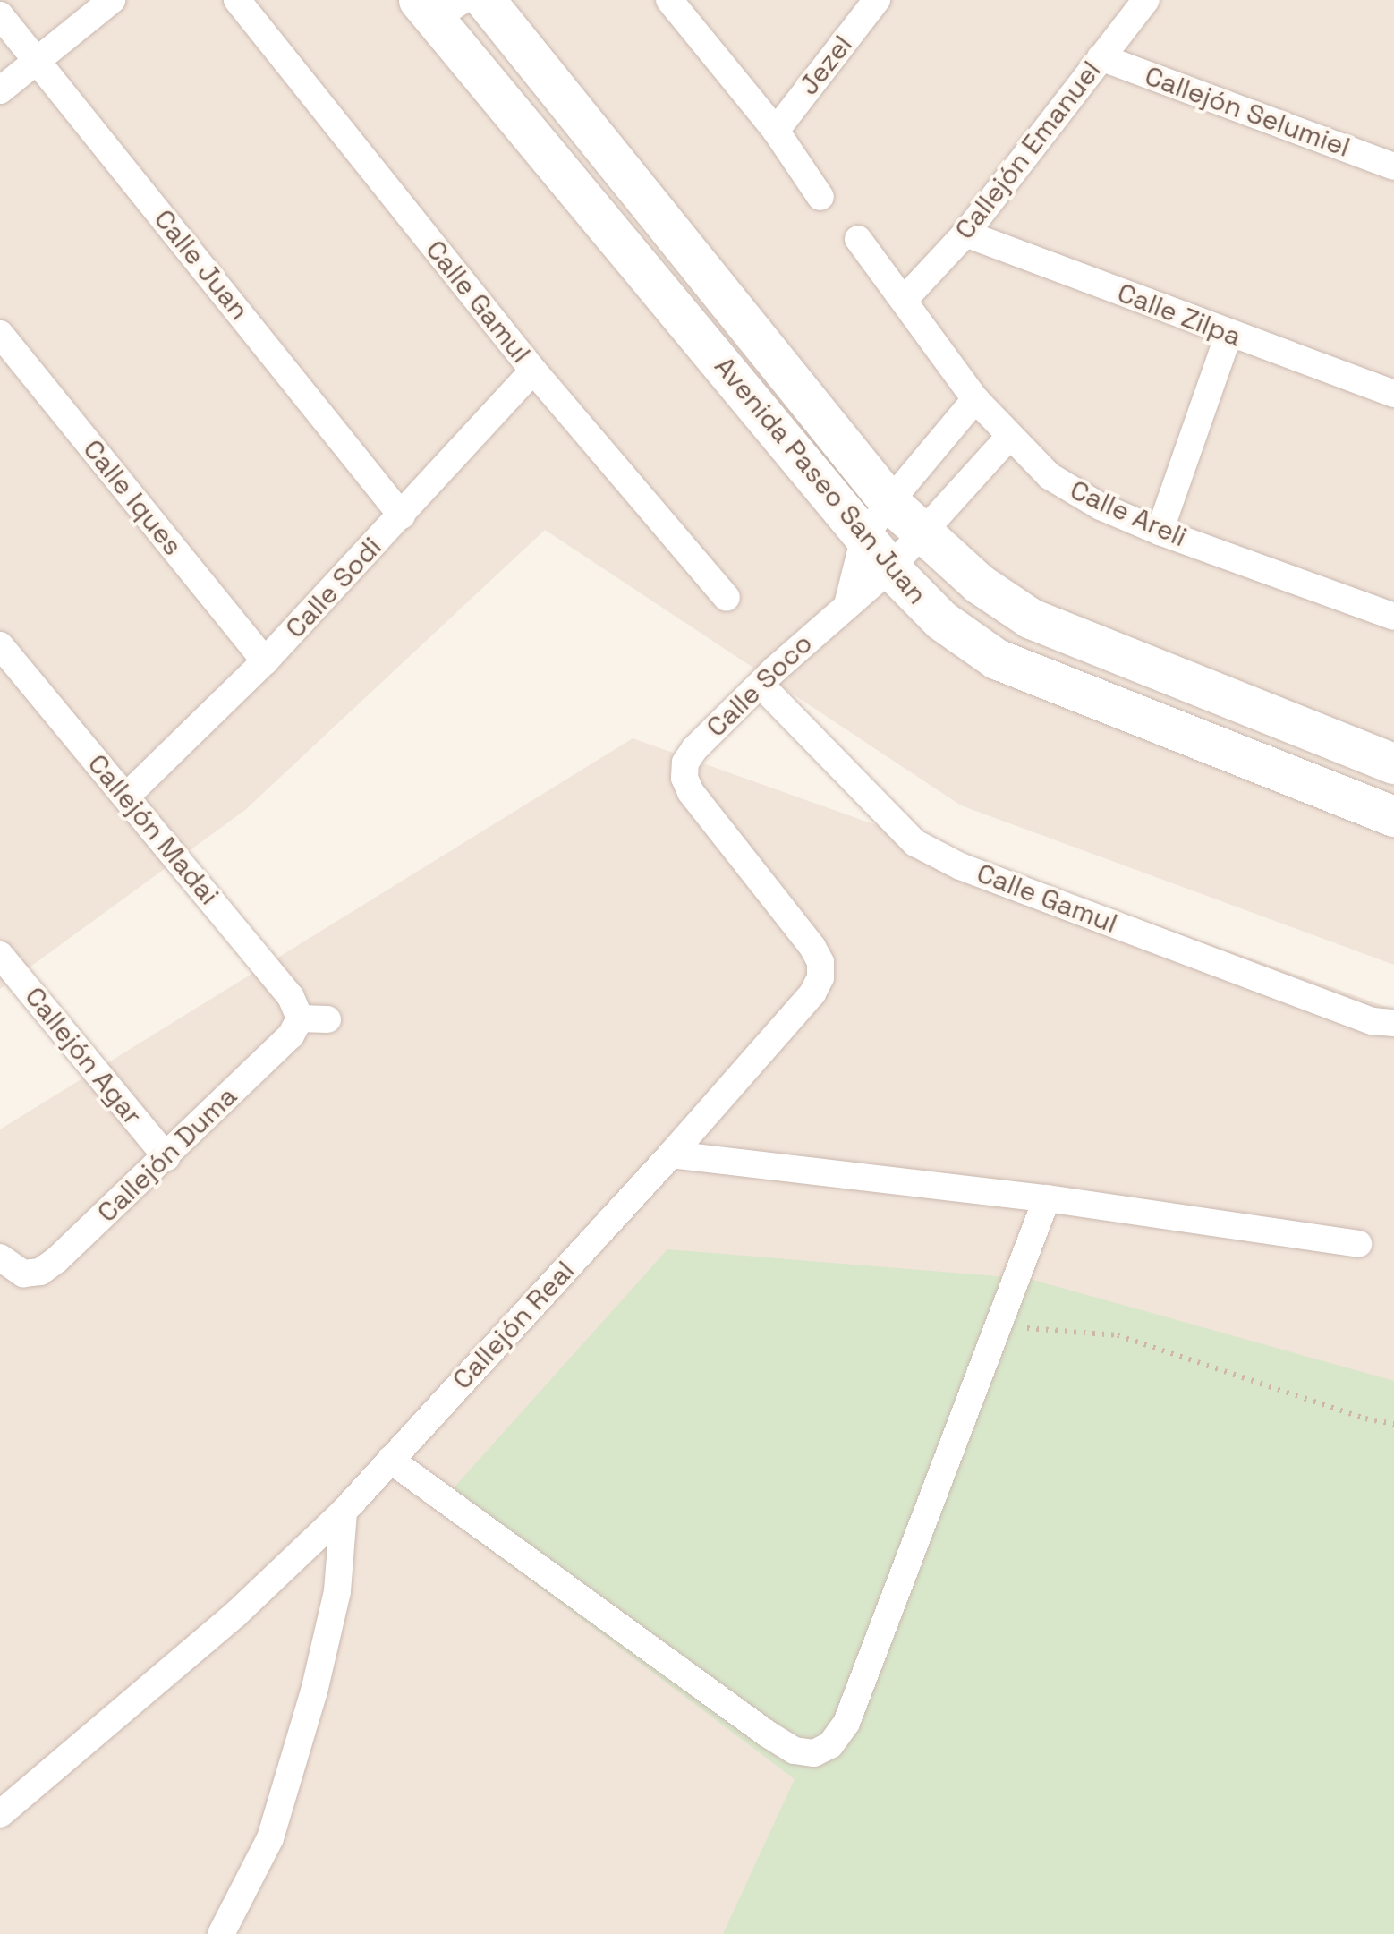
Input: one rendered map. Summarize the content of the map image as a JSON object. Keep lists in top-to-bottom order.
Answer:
{
  "streets": {
    "street": [
      "Jezel",
      "Callejón Selumiel",
      "Callejón Emanuel",
      "Calle Juan",
      "Calle Gamul",
      "Calle Zilpa",
      "Avenida Paseo San Juan",
      "Calle Iques",
      "Calle Areli",
      "Calle Sodi",
      "Calle Soco",
      "Callejón Madai",
      "Callejón Agar",
      "Callejón Duma",
      "Callejón Real"
    ]
  },
  "crossings": [
    ["Callejón Selumiel", "Callejón Emanuel"],
    ["Callejón Emanuel", "Calle Zilpa"],
    ["Callejón Emanuel", "Calle Areli"],
    ["Calle Juan", "Calle Sodi"],
    ["Calle Gamul", "Calle Sodi"],
    ["Calle Gamul", "Calle Soco"],
    ["Avenida Paseo San Juan", "Calle Soco"],
    ["Calle Iques", "Calle Sodi"],
    ["Calle Areli", "Calle Soco"],
    ["Calle Sodi", "Callejón Madai"],
    ["Calle Soco", "Callejón Real"],
    ["Callejón Madai", "Callejón Duma"],
    ["Callejón Agar", "Callejón Duma"]
  ]
}
